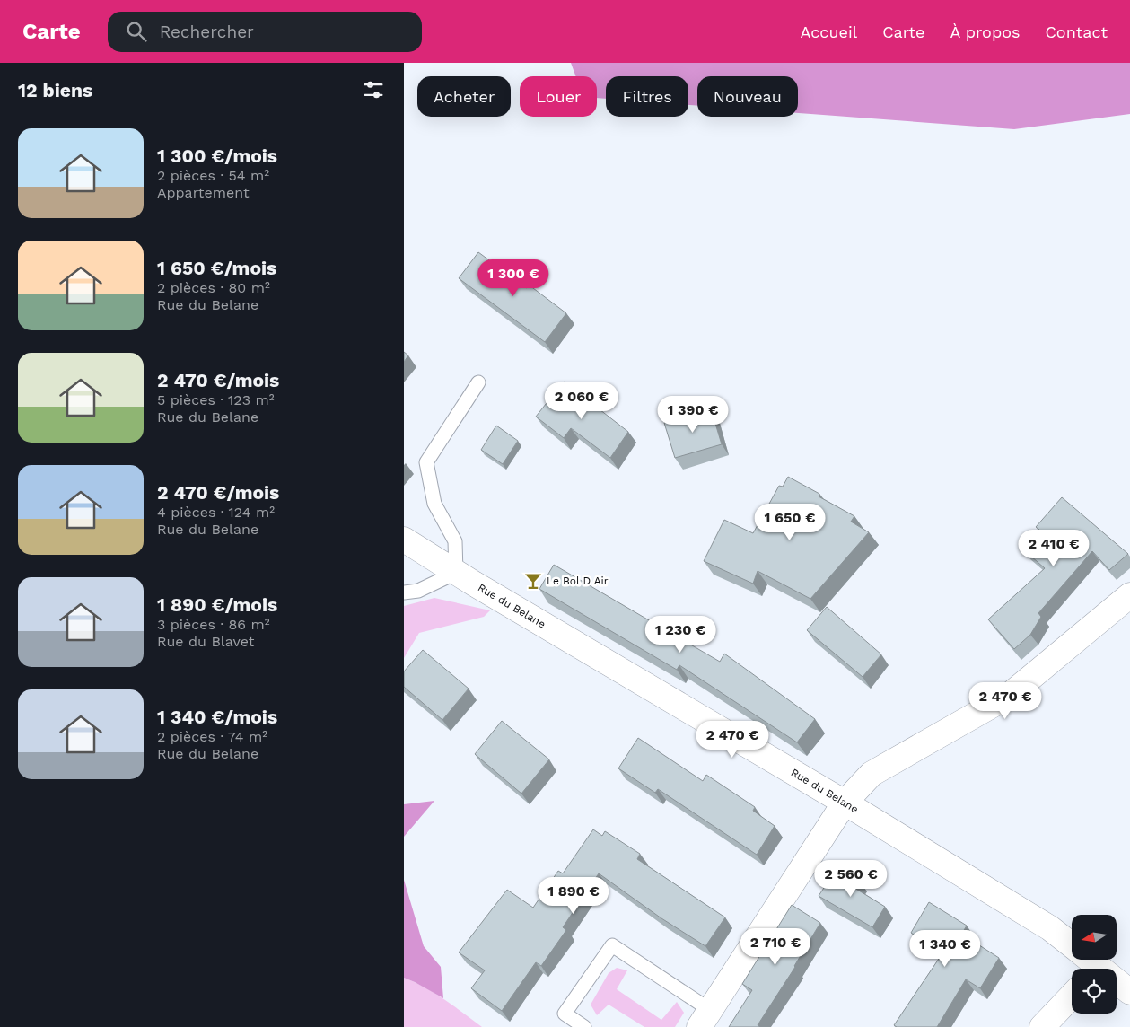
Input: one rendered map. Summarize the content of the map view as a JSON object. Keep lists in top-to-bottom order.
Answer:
{
  "streets": {
    "street": ["Rue du Belane"]
  },
  "places": {
    "bar": ["Le Bol D Air"]
  },
  "north": "left",
  "page": {
    "header": "Carte",
    "search": "Rechercher",
    "nav": [
      "Accueil",
      "Carte",
      "À propos",
      "Contact"
    ],
    "heading": "12 biens",
    "chip": [
      "Acheter",
      "Louer",
      "Filtres",
      "Nouveau"
    ],
    "list": [
      {
        "name": "1 300 €/mois",
        "note": "2 pièces · 54 m² · Appartement"
      },
      {
        "name": "1 650 €/mois",
        "note": "2 pièces · 80 m² · Rue du Belane"
      },
      {
        "name": "2 470 €/mois",
        "note": "5 pièces · 123 m² · Rue du Belane"
      },
      {
        "name": "2 470 €/mois",
        "note": "4 pièces · 124 m² · Rue du Belane"
      },
      {
        "name": "1 890 €/mois",
        "note": "3 pièces · 86 m² · Rue du Blavet"
      },
      {
        "name": "1 340 €/mois",
        "note": "2 pièces · 74 m² · Rue du Belane"
      }
    ],
    "price": [
      "1 300 €",
      "2 060 €",
      "1 390 €",
      "1 650 €",
      "2 410 €",
      "1 230 €",
      "2 470 €",
      "2 470 €",
      "2 560 €",
      "1 890 €",
      "2 710 €",
      "1 340 €"
    ]
  }
}
